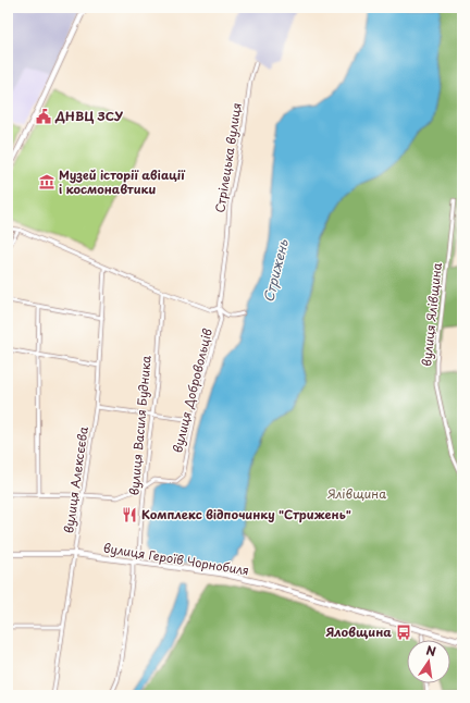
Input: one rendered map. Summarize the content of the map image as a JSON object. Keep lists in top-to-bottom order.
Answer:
{
  "streets": {
    "main road": ["вулиця Героїв Чорнобиля"],
    "street": [
      "Стрілецька вулиця",
      "вулиця Ялівщина",
      "вулиця Добровольців",
      "вулиця Василя Будника",
      "вулиця Алексєєва"
    ]
  },
  "crossings": [
    ["Стрілецька вулиця", "вулиця Добровольців"],
    ["вулиця Добровольців", "вулиця Василя Будника"],
    ["вулиця Добровольців", "вулиця Алексєєва"],
    ["вулиця Василя Будника", "вулиця Героїв Чорнобиля"],
    ["вулиця Алексєєва", "вулиця Героїв Чорнобиля"]
  ],
  "water": ["Стрижень"],
  "parks": ["Ялівщина"],
  "places": {
    "public building": ["ДНВЦ ЗСУ"],
    "museum": ["Музей історії авіації і космонавтики"],
    "restaurant": ["Комплекс відпочинку \"Стрижень\""],
    "bus stop": ["Яловщина"]
  },
  "north": "top"
}
